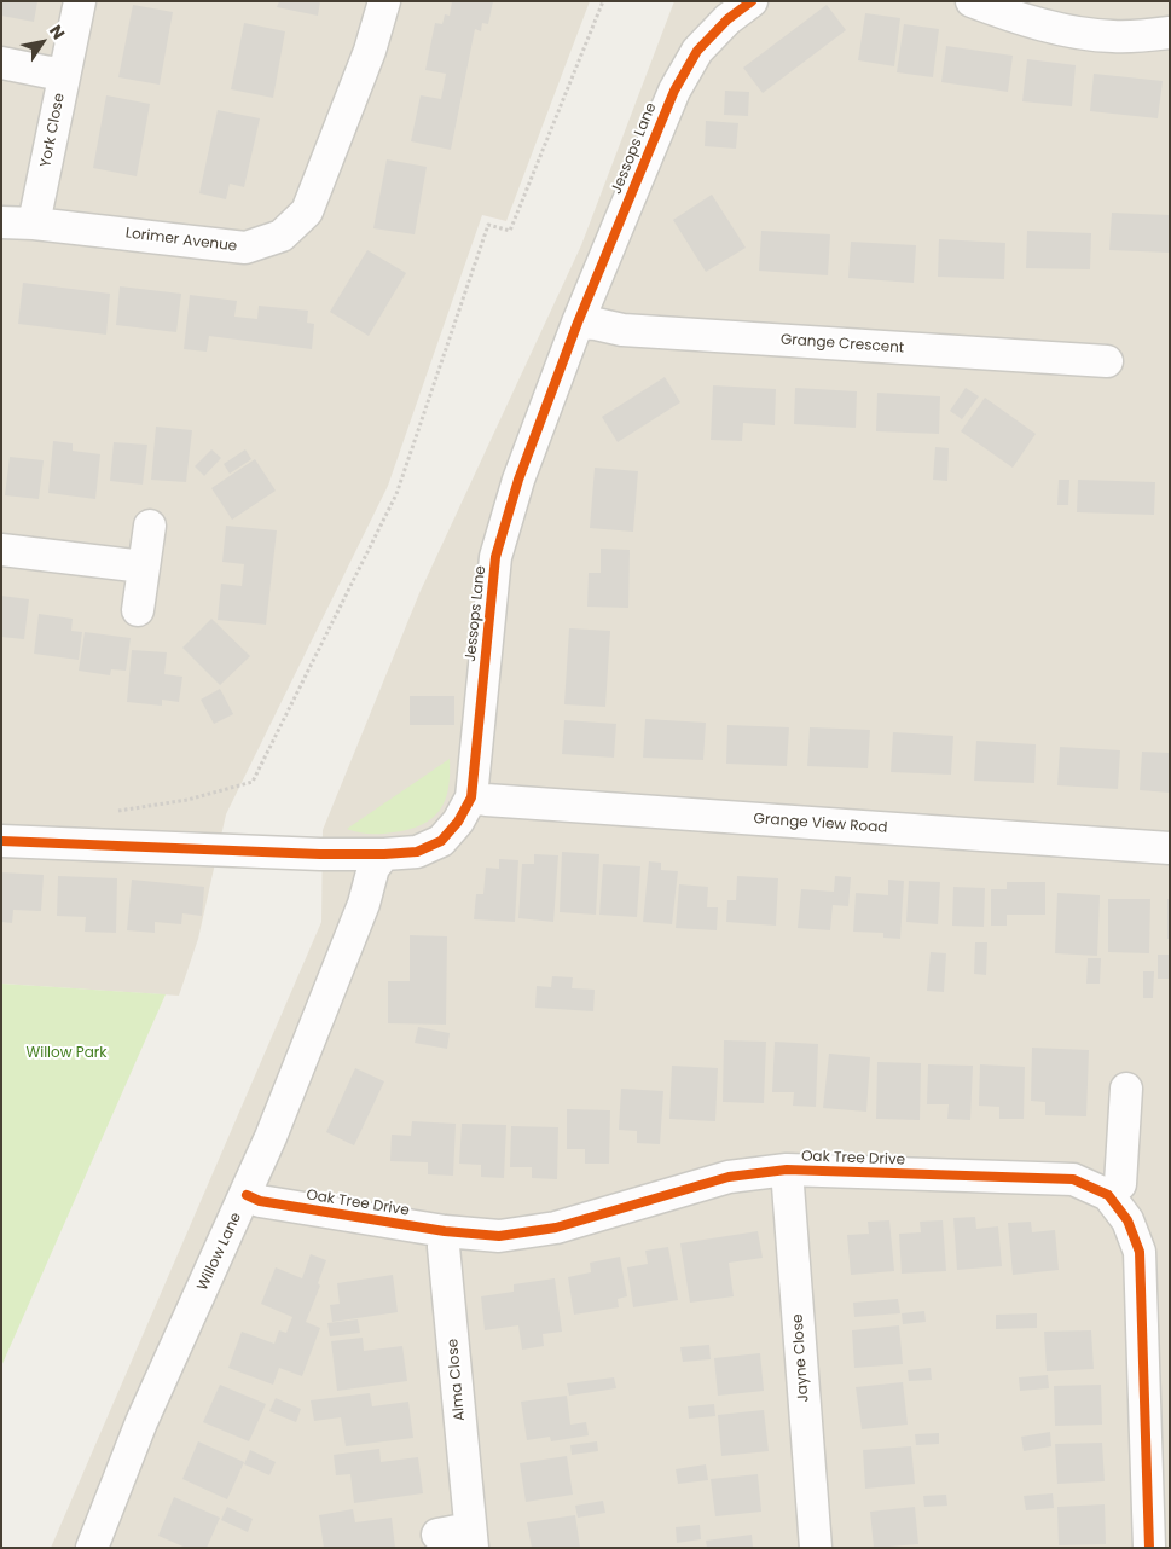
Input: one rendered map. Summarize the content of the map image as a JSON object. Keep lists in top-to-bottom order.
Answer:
{
  "streets": {
    "street": [
      "York Close",
      "Jessops Lane",
      "Lorimer Avenue",
      "Grange Crescent",
      "Grange View Road",
      "Oak Tree Drive",
      "Willow Lane",
      "Jayne Close",
      "Alma Close"
    ]
  },
  "crossings": [
    ["York Close", "Lorimer Avenue"],
    ["Jessops Lane", "Grange Crescent"],
    ["Jessops Lane", "Grange View Road"],
    ["Jessops Lane", "Willow Lane"],
    ["Oak Tree Drive", "Willow Lane"],
    ["Oak Tree Drive", "Jayne Close"],
    ["Oak Tree Drive", "Alma Close"]
  ],
  "parks": ["Willow Park"],
  "north": "top right"
}
